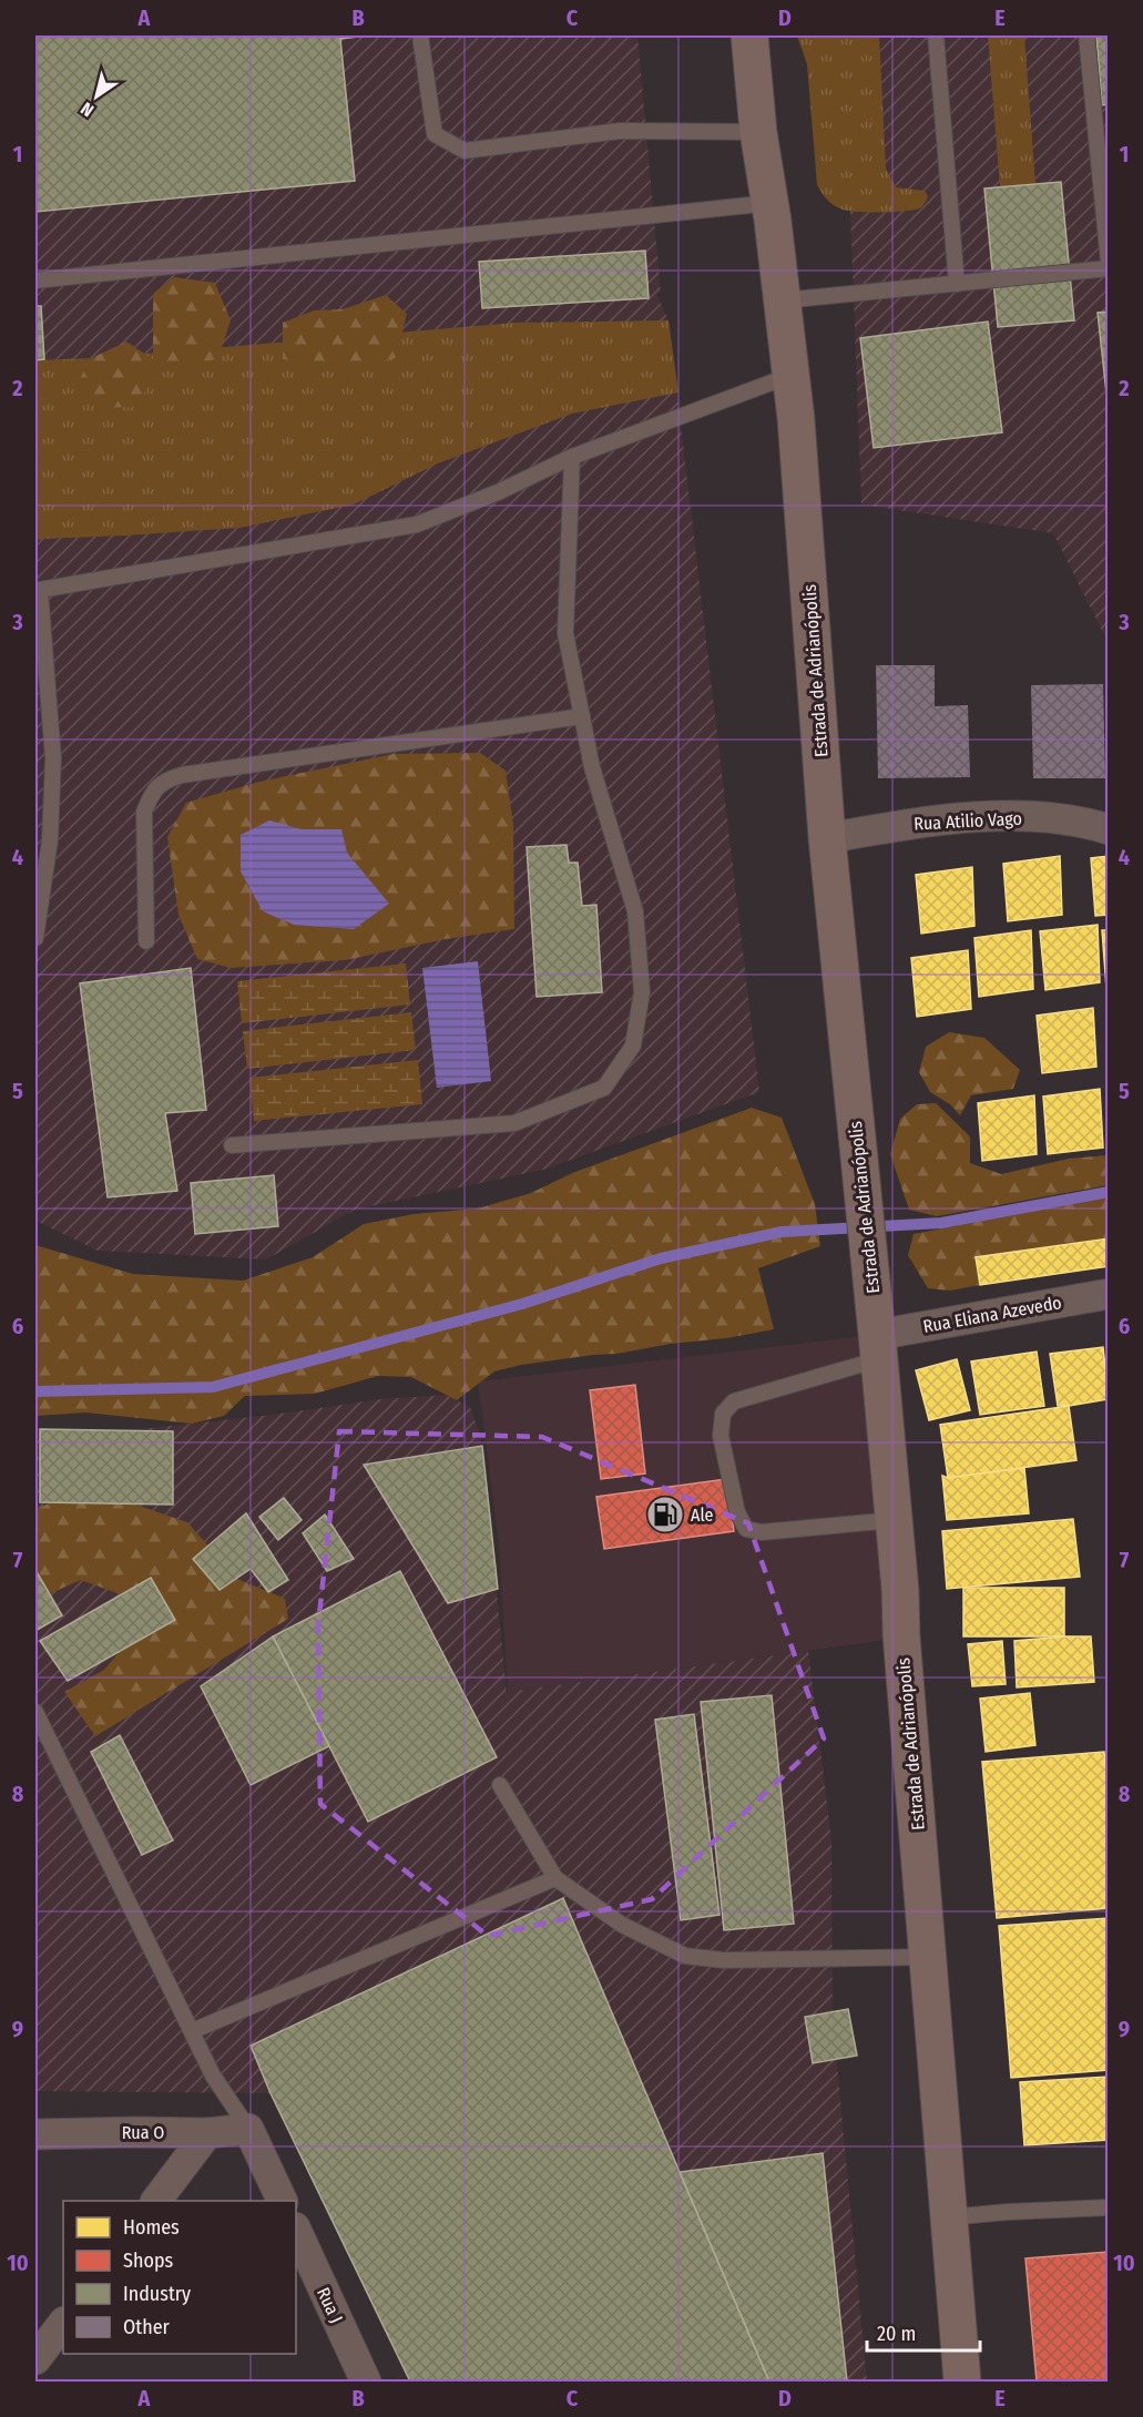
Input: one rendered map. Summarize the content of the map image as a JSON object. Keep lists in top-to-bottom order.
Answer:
{
  "streets": {
    "main road": ["Estrada de Adrianópolis"],
    "street": [
      "Rua Atilio Vago",
      "Rua Eliana Azevedo",
      "Rua O",
      "Rua J"
    ]
  },
  "crossings": [
    ["Estrada de Adrianópolis", "Rua Atilio Vago"],
    ["Estrada de Adrianópolis", "Rua Eliana Azevedo"]
  ],
  "places": {
    "fuel station": ["Ale"]
  },
  "legend": [
    "Homes",
    "Shops",
    "Industry",
    "Other"
  ],
  "scale_bar": "20 m",
  "north": "bottom left",
  "grid": {
    "columns": [
      "A",
      "B",
      "C",
      "D",
      "E"
    ],
    "rows": [
      "1",
      "2",
      "3",
      "4",
      "5",
      "6",
      "7",
      "8",
      "9",
      "10"
    ]
  }
}
